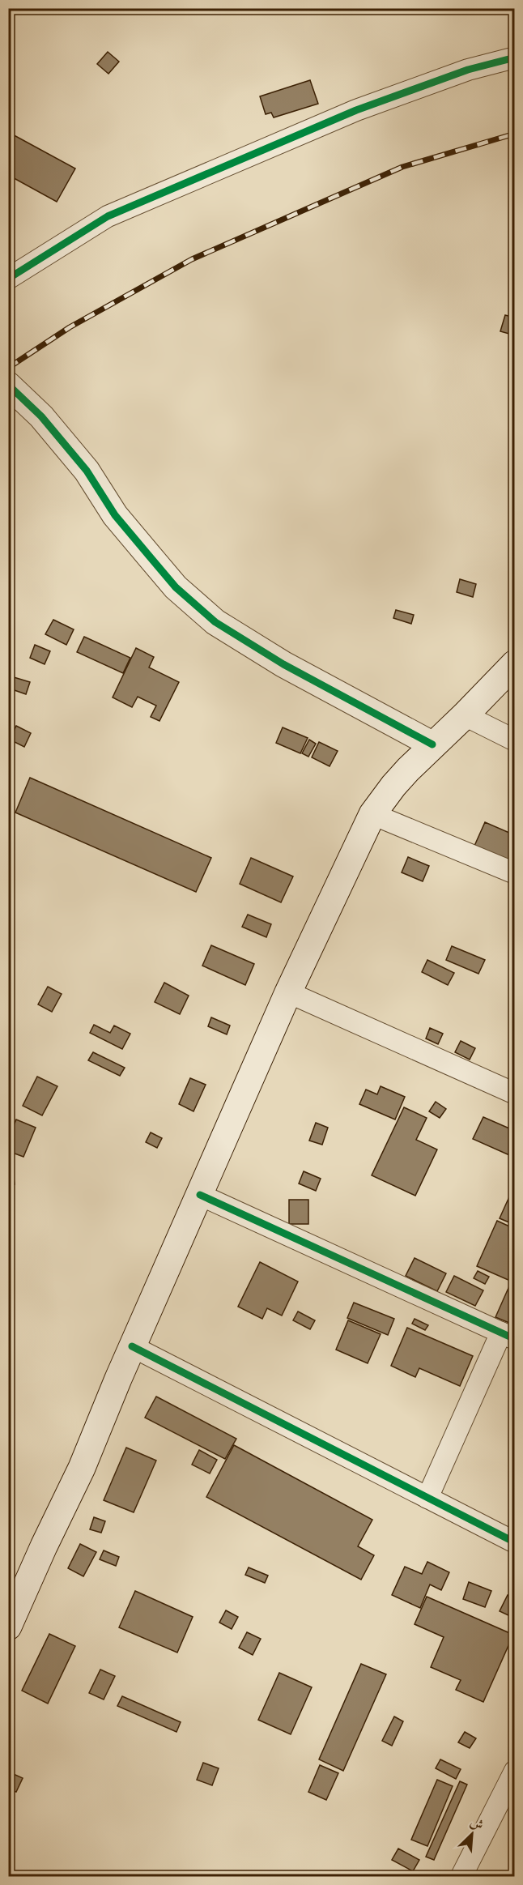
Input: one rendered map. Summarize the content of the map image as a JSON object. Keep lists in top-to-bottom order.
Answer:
{
  "north": "top right"
}
